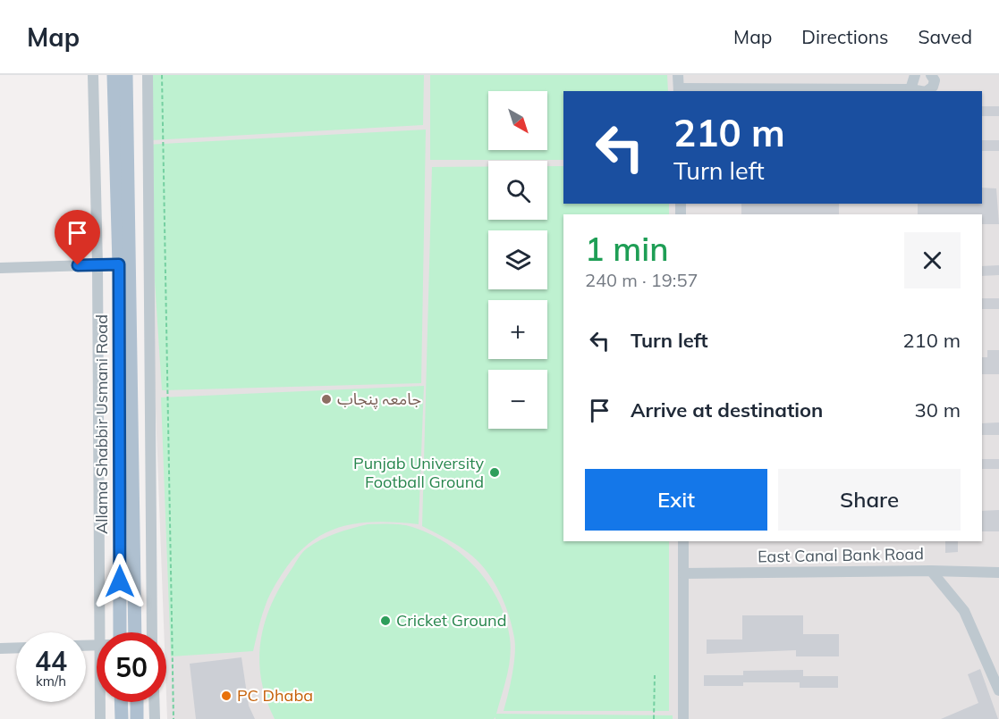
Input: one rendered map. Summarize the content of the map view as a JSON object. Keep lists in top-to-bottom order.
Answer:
{
  "streets": {
    "main road": ["Allama Shabbir Usmani Road"],
    "street": ["East Canal Bank Road"]
  },
  "places": [
    "جامعہ پنجاب",
    "Punjab University Football Ground",
    "Cricket Ground",
    "PC Dhaba"
  ],
  "north": "bottom right",
  "page": {
    "header": "Map",
    "nav": ["Map", "Directions", "Saved"],
    "map_buttons": ["+", "−"],
    "turn": ["210 m", "Turn left"],
    "heading": ["1 min", "240 m · 19:57"],
    "list": [
      {
        "name": "Turn left",
        "value": "210 m"
      },
      {
        "name": "Arrive at destination",
        "value": "30 m"
      }
    ],
    "buttons": ["Exit", "Share"],
    "speed": "44 km/h",
    "limit": "50"
  }
}
